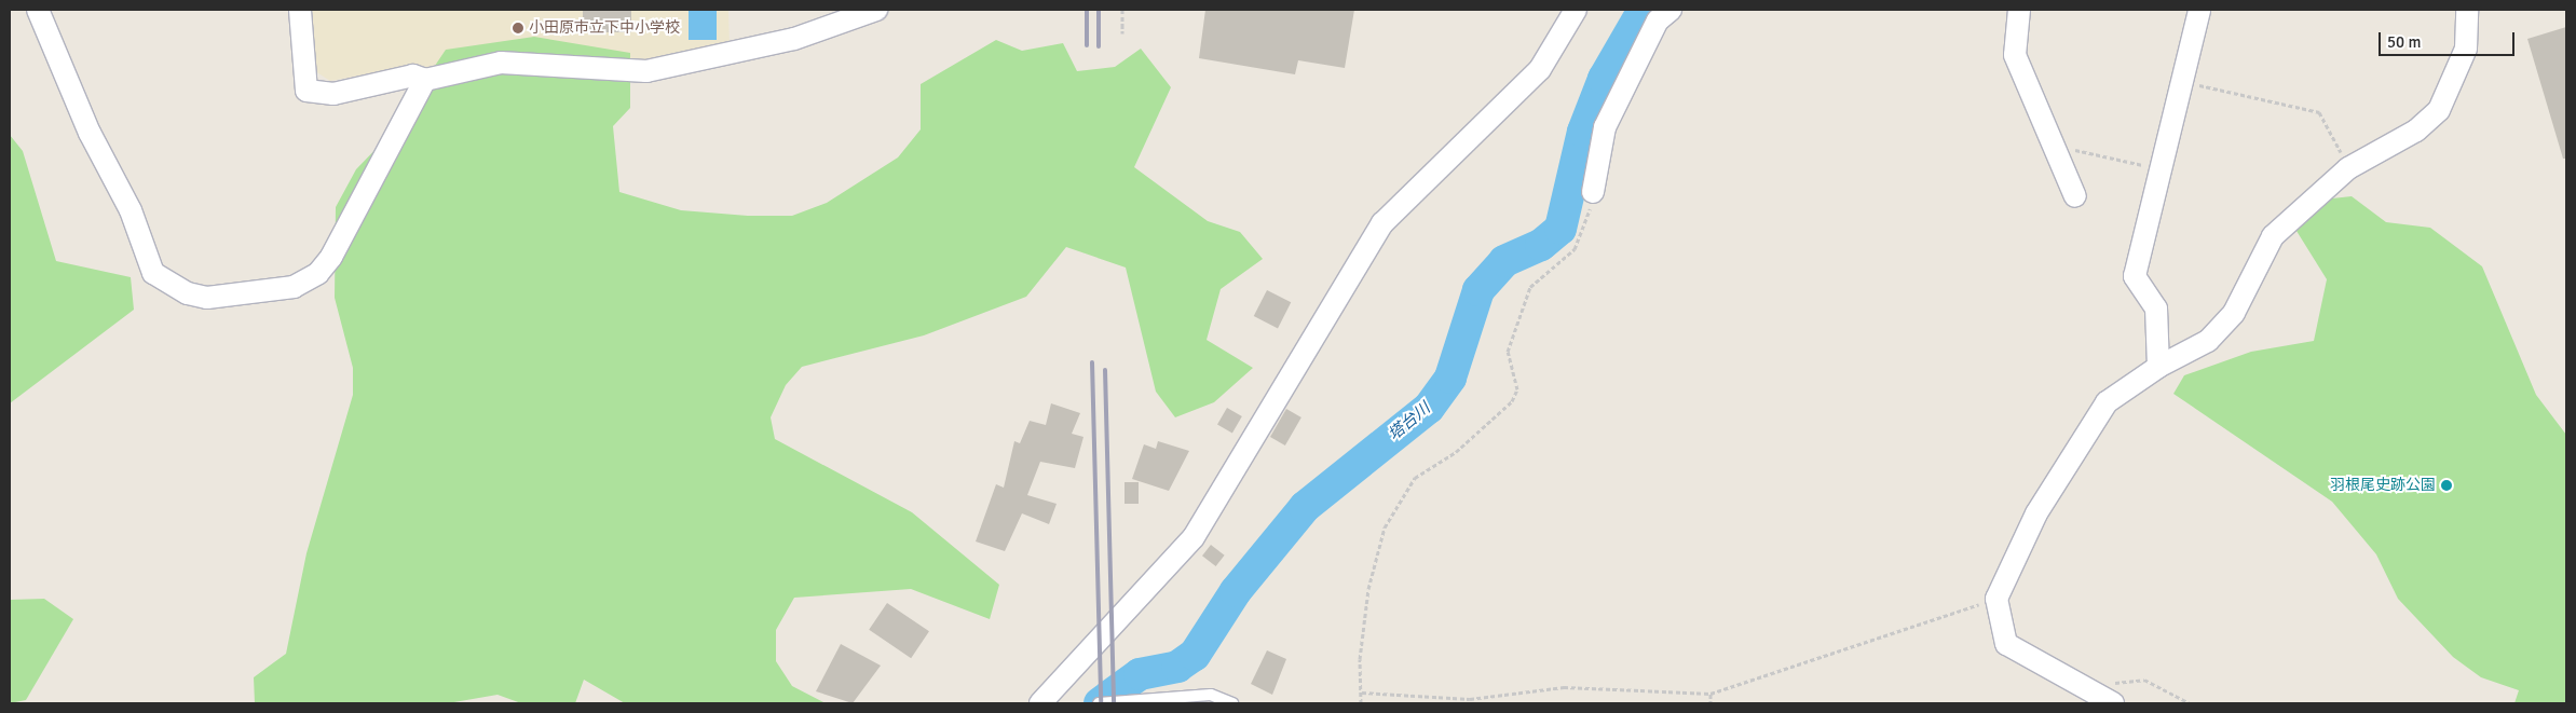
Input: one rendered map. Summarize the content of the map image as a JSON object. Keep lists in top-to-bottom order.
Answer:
{
  "water": ["塔台川"],
  "places": ["小田原市立下中小学校", "羽根尾史跡公園"],
  "scale_bar": "50 m"
}
